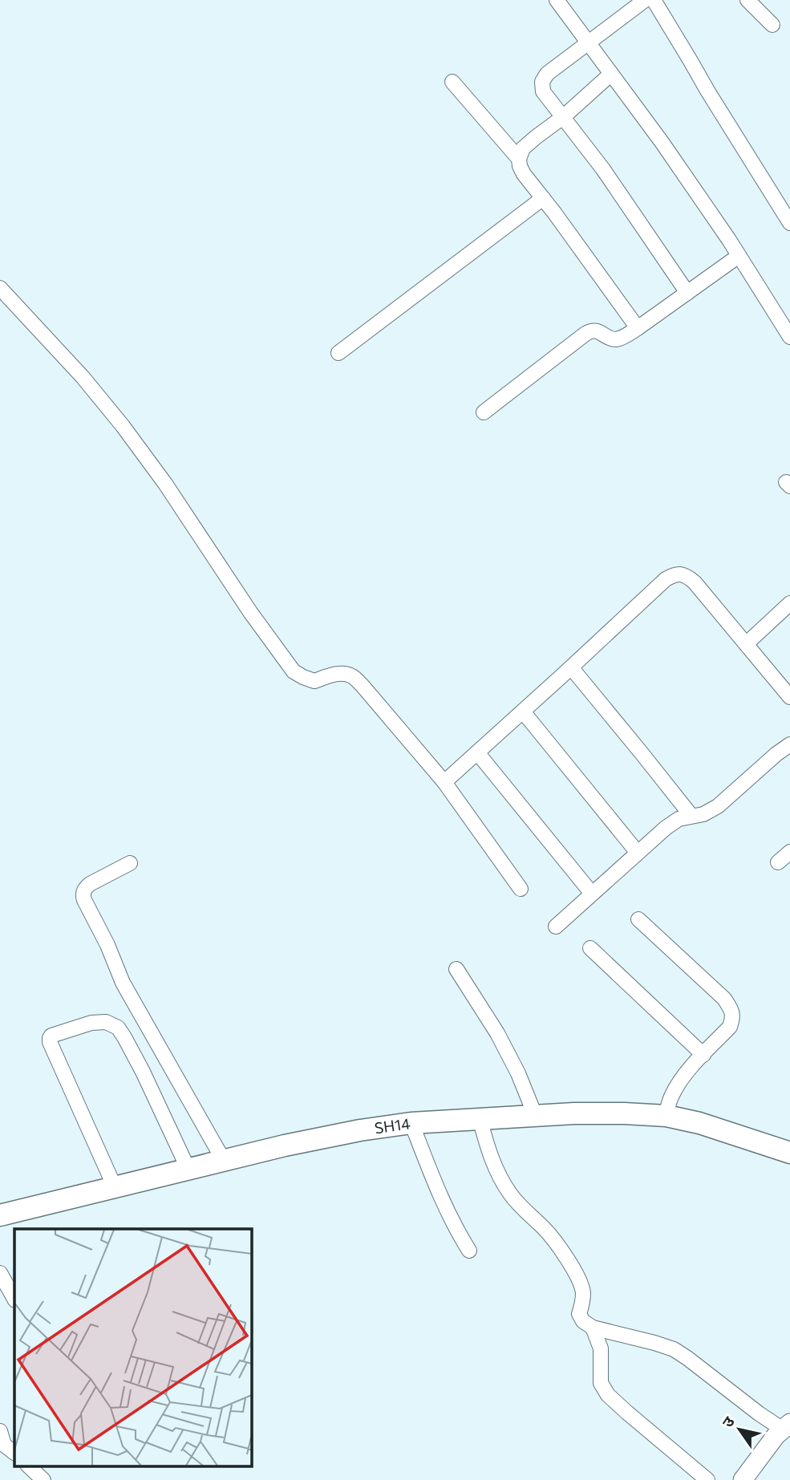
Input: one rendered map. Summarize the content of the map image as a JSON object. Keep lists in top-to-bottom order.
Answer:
{
  "streets": {
    "main road": ["SH14"]
  },
  "north": "top left"
}
